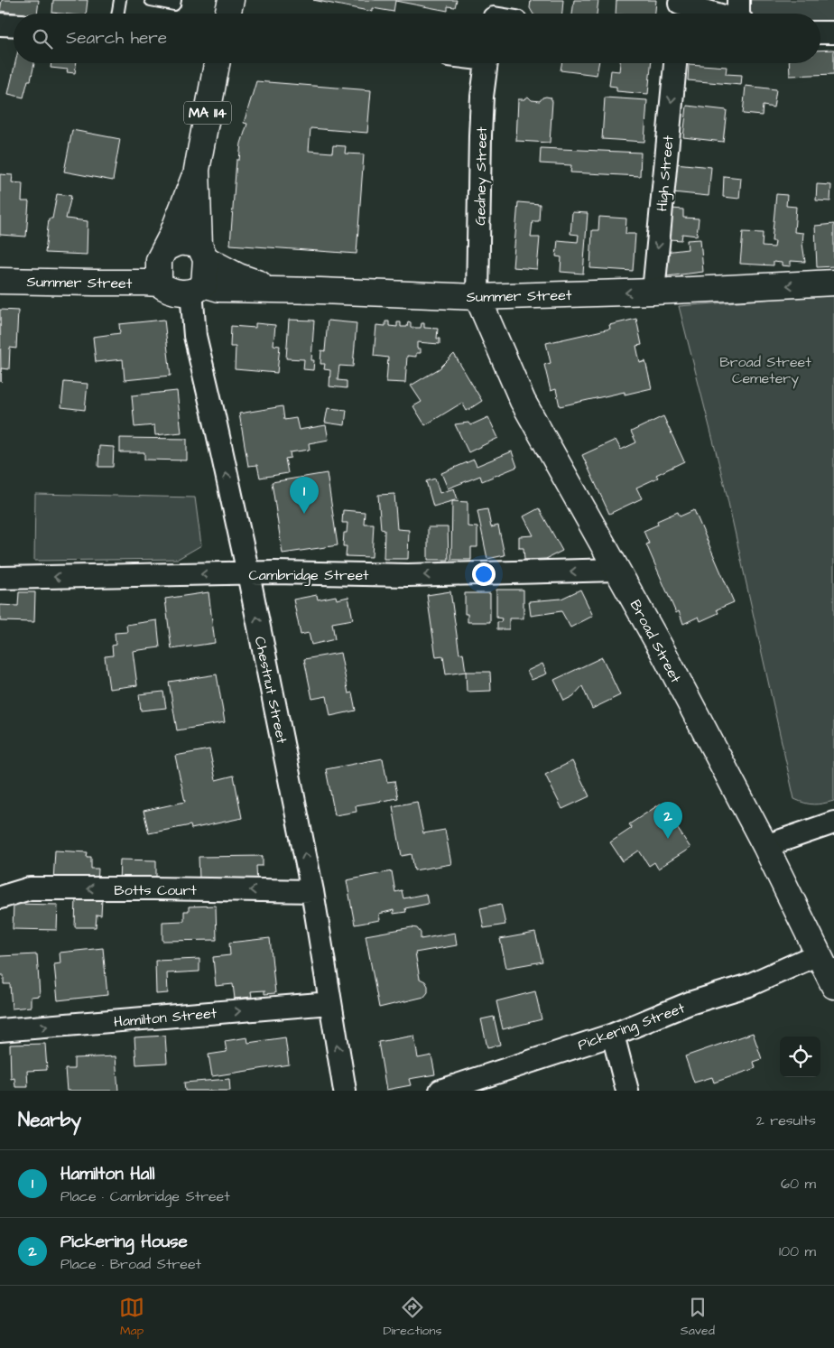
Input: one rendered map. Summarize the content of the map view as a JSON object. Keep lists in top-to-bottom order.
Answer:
{
  "streets": {
    "street": [
      "MA 114",
      "High Street",
      "Gedney Street",
      "Summer Street",
      "Cambridge Street",
      "Broad Street",
      "Chestnut Street",
      "Botts Court",
      "Hamilton Street",
      "Pickering Street"
    ]
  },
  "crossings": [
    ["MA 114", "Summer Street"],
    ["MA 114", "Chestnut Street"],
    ["High Street", "Summer Street"],
    ["Gedney Street", "Summer Street"],
    ["Gedney Street", "Broad Street"],
    ["Summer Street", "Broad Street"],
    ["Summer Street", "Chestnut Street"],
    ["Cambridge Street", "Broad Street"],
    ["Cambridge Street", "Chestnut Street"],
    ["Broad Street", "Pickering Street"],
    ["Chestnut Street", "Botts Court"],
    ["Chestnut Street", "Hamilton Street"]
  ],
  "one_way": [
    "High Street",
    "Summer Street",
    "Cambridge Street",
    "Chestnut Street",
    "Botts Court",
    "Hamilton Street"
  ],
  "parks": ["Broad Street Cemetery"],
  "page": {
    "search": "Search here",
    "pins": ["1", "2"],
    "heading": ["Nearby", "2 results"],
    "list": [
      {
        "mark": "1",
        "name": "Hamilton Hall",
        "note": "Place · Cambridge Street",
        "value": "60 m"
      },
      {
        "mark": "2",
        "name": "Pickering House",
        "note": "Place · Broad Street",
        "value": "100 m"
      }
    ],
    "nav": ["Map", "Directions", "Saved"]
  }
}
